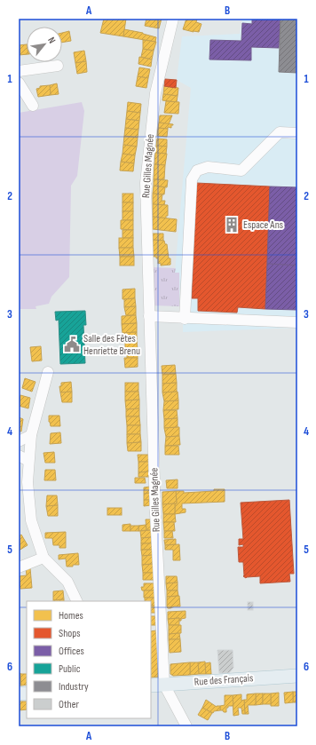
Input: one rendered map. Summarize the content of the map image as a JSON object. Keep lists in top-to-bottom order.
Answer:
{
  "streets": {
    "main road": ["Rue des Français"],
    "street": ["Rue Gilles Magnée"]
  },
  "crossings": [
    ["Rue Gilles Magnée", "Rue des Français"]
  ],
  "places": {
    "building": ["Espace Ans"],
    "public building": ["Salle des Fêtes Henriette Brenu"]
  },
  "legend": [
    "Homes",
    "Shops",
    "Offices",
    "Public",
    "Industry",
    "Other"
  ],
  "north": "top right",
  "grid": {
    "columns": ["A", "B"],
    "rows": [
      "1",
      "2",
      "3",
      "4",
      "5",
      "6"
    ]
  }
}
